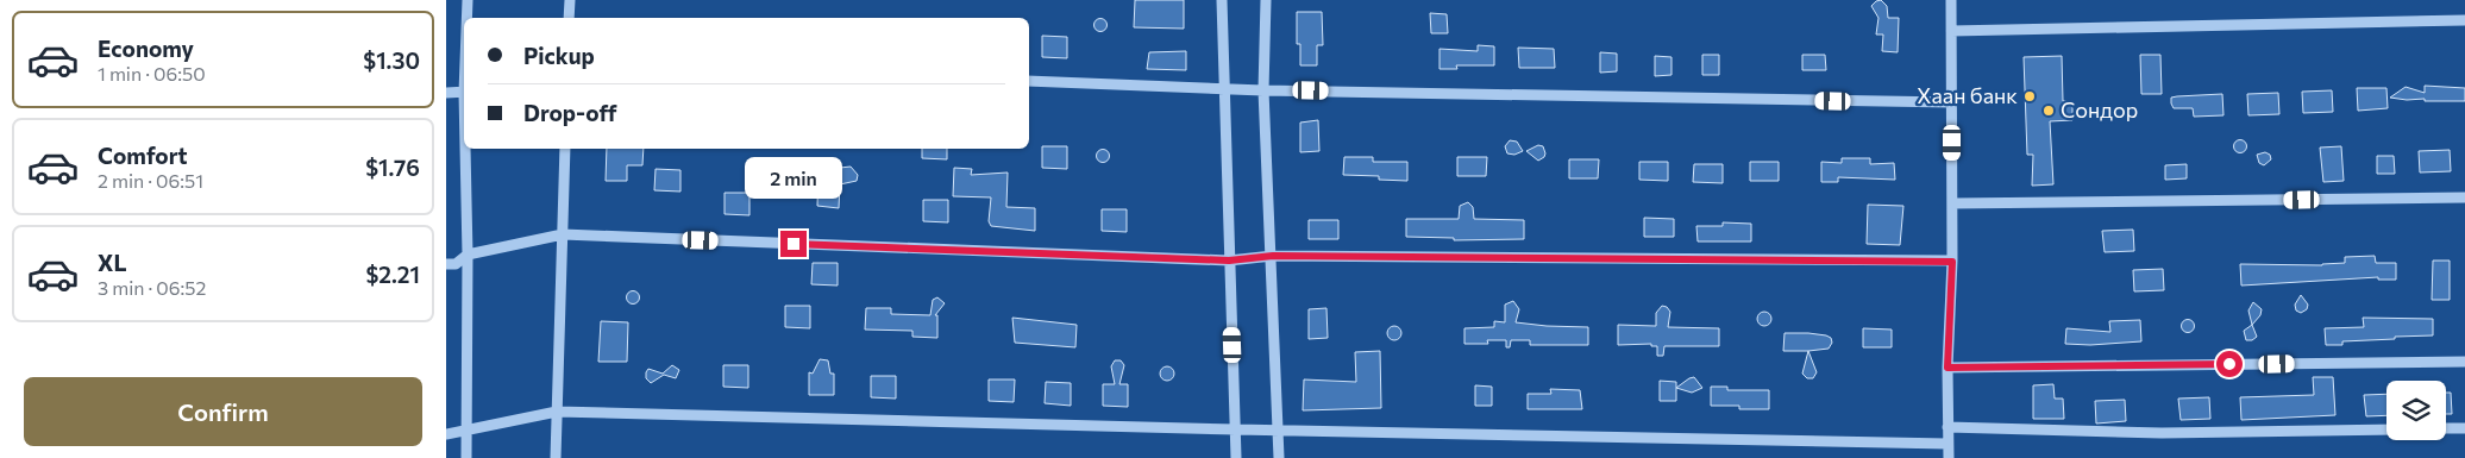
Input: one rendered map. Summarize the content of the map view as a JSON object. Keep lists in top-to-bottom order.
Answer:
{
  "places": ["Хаан банк", "Сондор"],
  "page": {
    "list": [
      {
        "name": "Economy",
        "note": "1 min · 06:50",
        "value": "$1.30"
      },
      {
        "name": "Comfort",
        "note": "2 min · 06:51",
        "value": "$1.76"
      },
      {
        "name": "XL",
        "note": "3 min · 06:52",
        "value": "$2.21"
      }
    ],
    "banner": ["Pickup", "Drop-off"],
    "bubble": "2 min",
    "buttons": "Confirm"
  }
}
